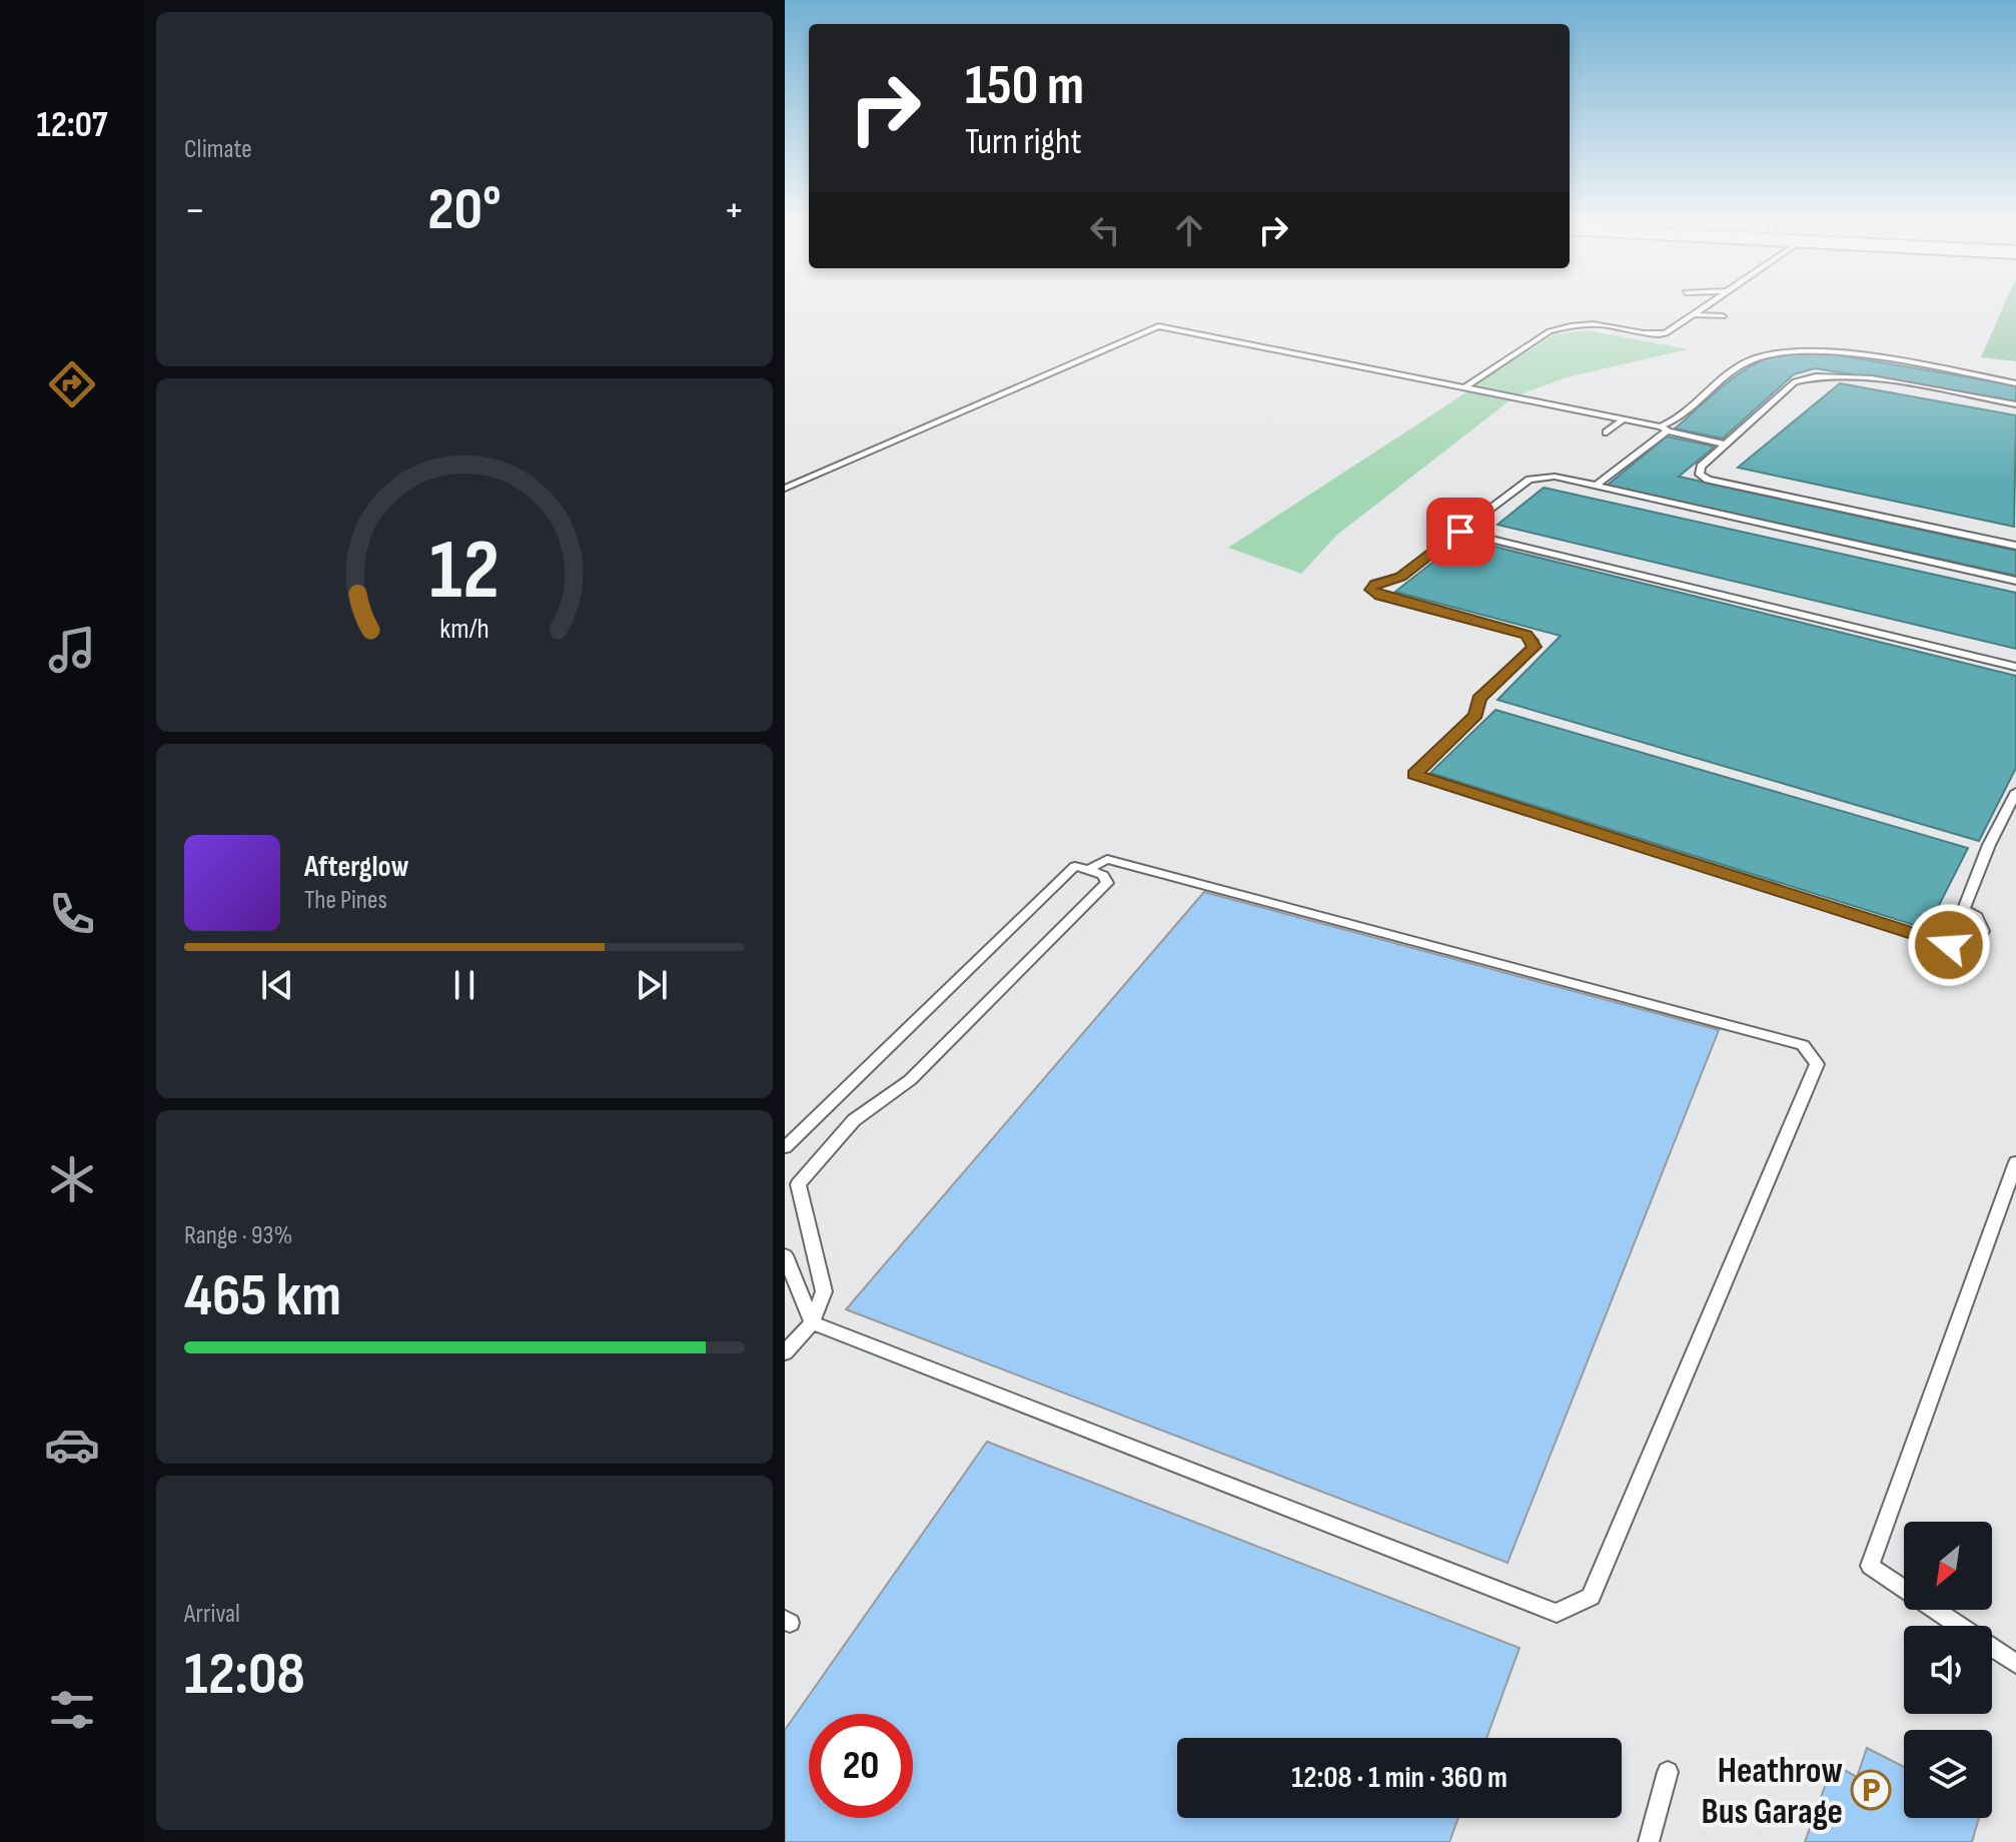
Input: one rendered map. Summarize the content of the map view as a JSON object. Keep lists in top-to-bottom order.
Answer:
{
  "places": {
    "parking": ["Heathrow Bus Garage"]
  },
  "north": "bottom left",
  "page": {
    "tabs": "12:07",
    "tile": [
      "Climate",
      ["Range · 93%", "465 km"],
      ["Arrival", "12:08"]
    ],
    "turn": ["150 m", "Turn right"],
    "heat": ["−", "20°", "+"],
    "song": ["Afterglow", "The Pines"],
    "limit": "20",
    "trip": "12:08 · 1 min · 360 m",
    "gauge": ["12", "km/h"]
  }
}
